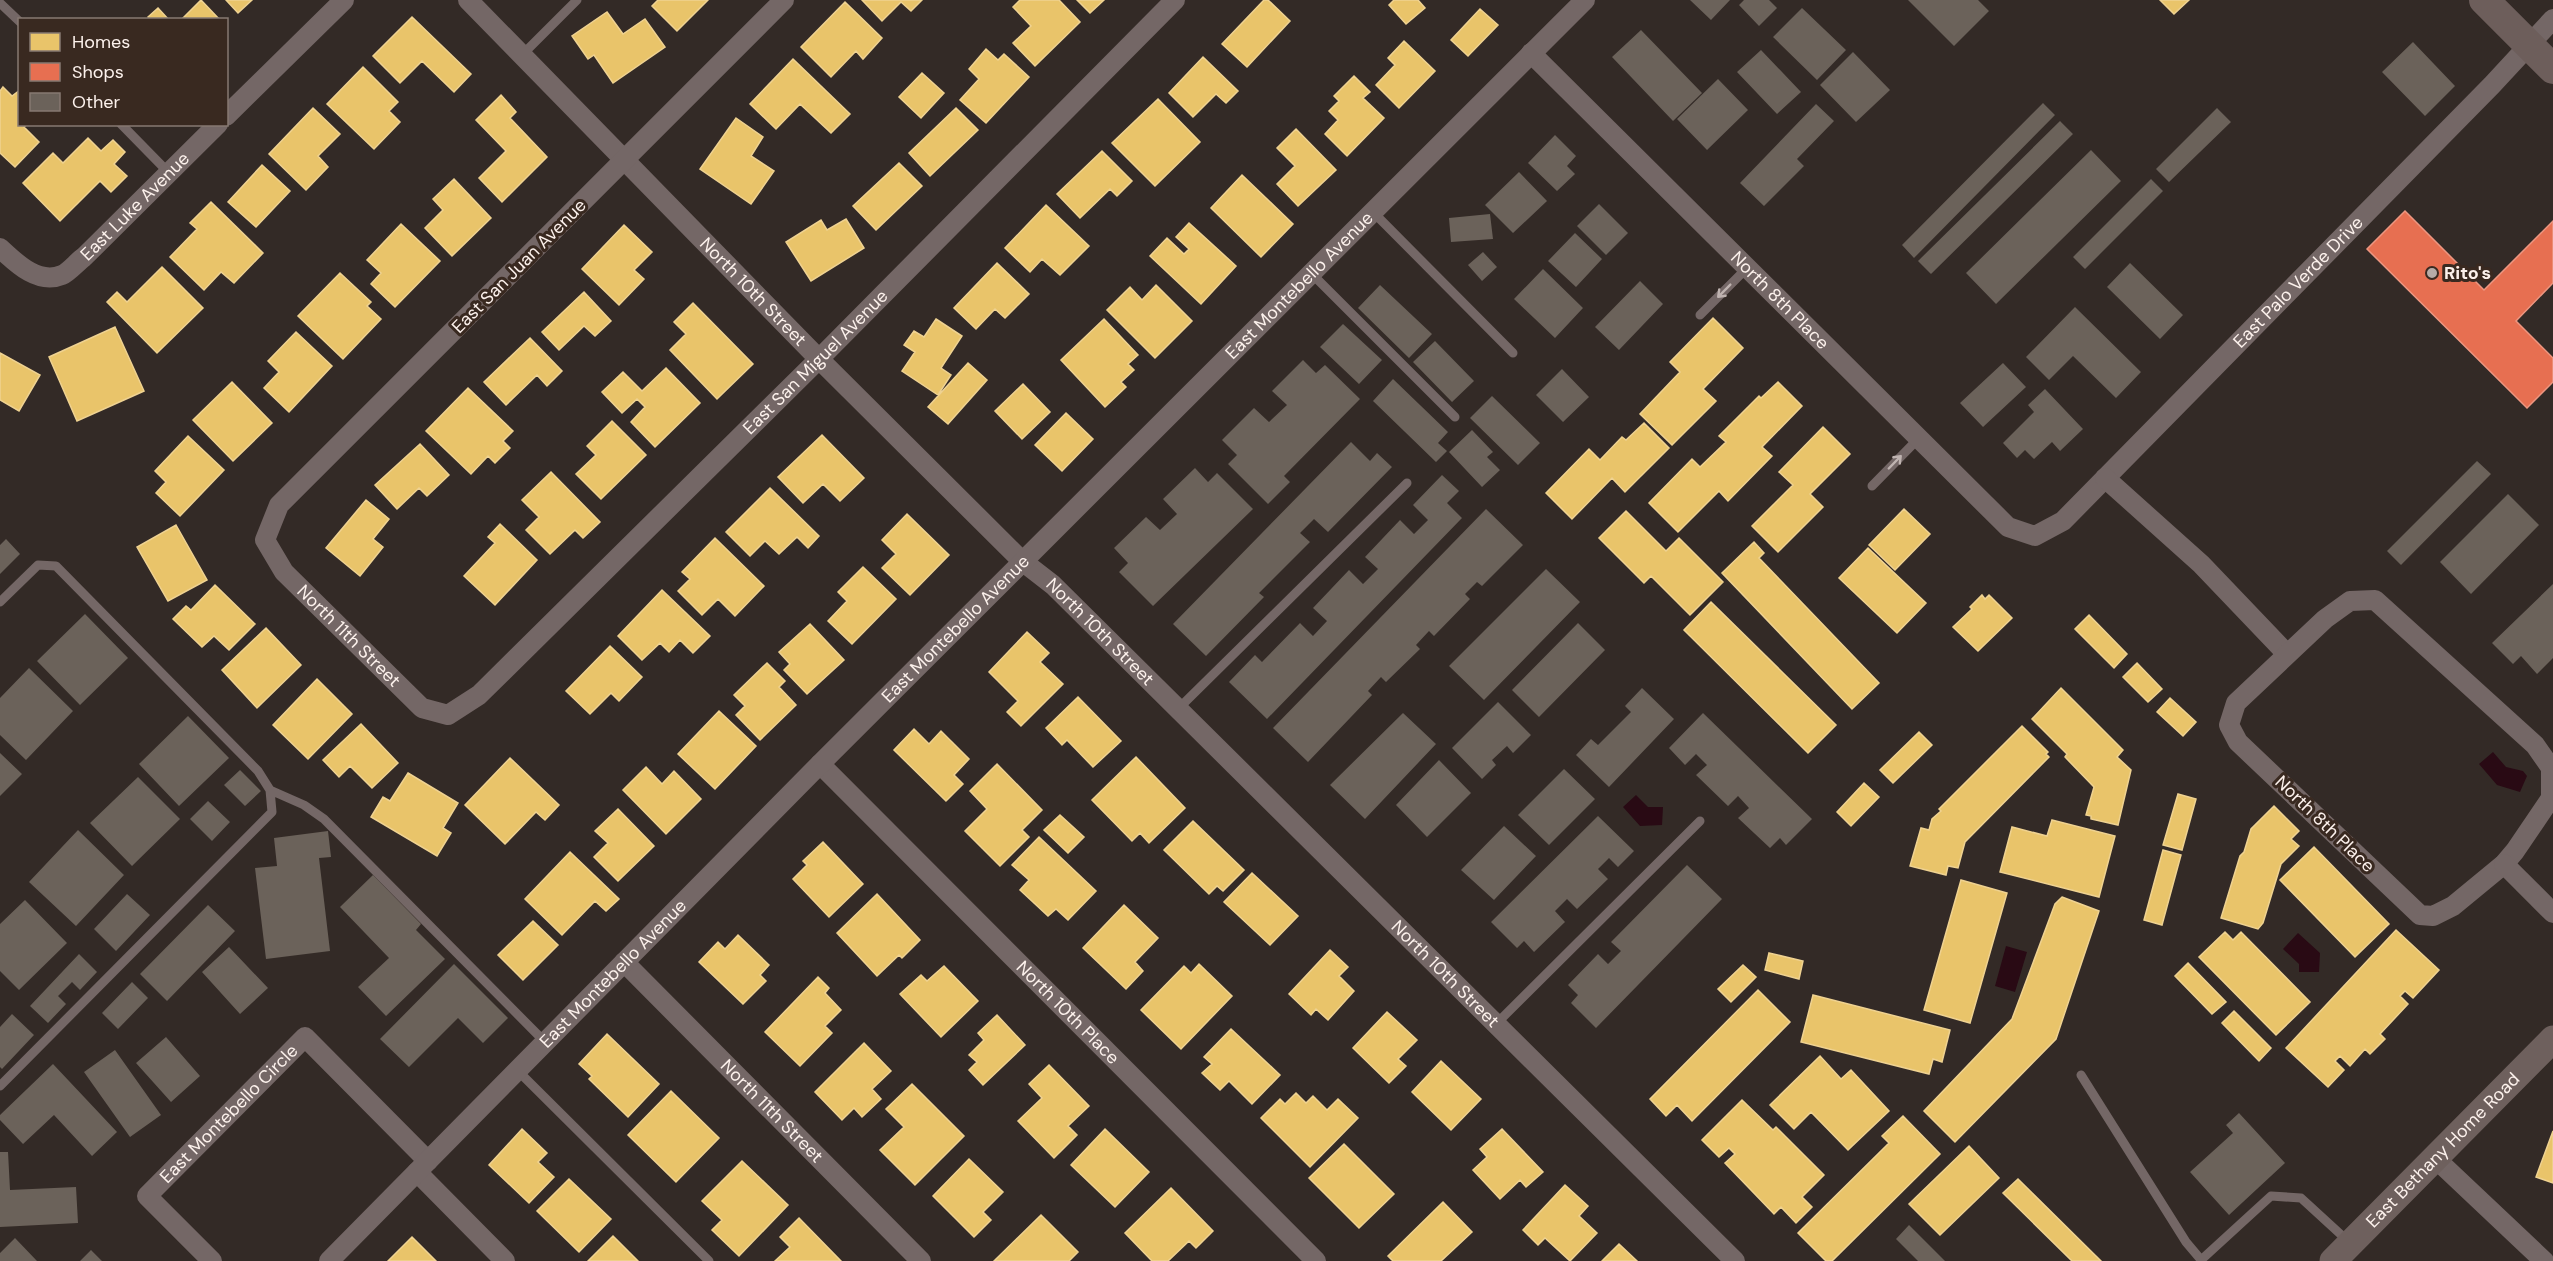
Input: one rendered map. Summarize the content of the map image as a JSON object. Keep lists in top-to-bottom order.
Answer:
{
  "streets": {
    "main road": ["East Bethany Home Road"],
    "street": [
      "East Luke Avenue",
      "East San Juan Avenue",
      "East Palo Verde Drive",
      "East Montebello Avenue",
      "North 10th Street",
      "North 8th Place",
      "East San Miguel Avenue",
      "North 11th Street",
      "North 10th Place",
      "East Montebello Circle"
    ]
  },
  "crossings": [
    ["East San Juan Avenue", "North 10th Street"],
    ["East San Juan Avenue", "North 11th Street"],
    ["East Palo Verde Drive", "North 8th Place"],
    ["East Montebello Avenue", "North 10th Street"],
    ["East Montebello Avenue", "North 8th Place"],
    ["East Montebello Avenue", "North 11th Street"],
    ["East Montebello Avenue", "North 10th Place"],
    ["East Montebello Avenue", "East Montebello Circle"],
    ["North 10th Street", "East San Miguel Avenue"],
    ["East San Miguel Avenue", "North 11th Street"]
  ],
  "places": ["Rito's"],
  "legend": ["Homes", "Shops", "Other"]
}
